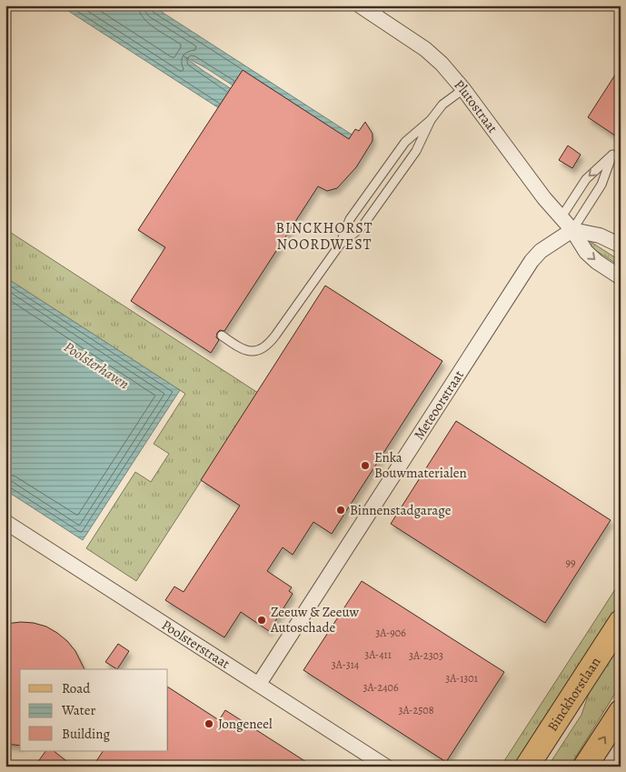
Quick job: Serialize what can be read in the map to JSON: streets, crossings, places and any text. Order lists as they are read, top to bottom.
{
  "streets": {
    "main road": ["Binckhorstlaan"],
    "street": ["Plutostraat", "Meteoorstraat", "Poolsterstraat"]
  },
  "crossings": [
    ["Plutostraat", "Meteoorstraat"],
    ["Meteoorstraat", "Poolsterstraat"]
  ],
  "districts": ["BINCKHORST NOORDWEST"],
  "water": ["Poolsterhaven"],
  "places": [
    "Enka Bouwmaterialen",
    "Binnenstadgarage",
    "Zeeuw & Zeeuw Autoschade",
    "Jongeneel"
  ],
  "house_numbers": [
    "99",
    "3A-906",
    "3A-411",
    "3A-2303",
    "3A-314",
    "3A-1301",
    "3A-2406",
    "3A-2508"
  ],
  "legend": ["Road", "Water", "Building"]
}
